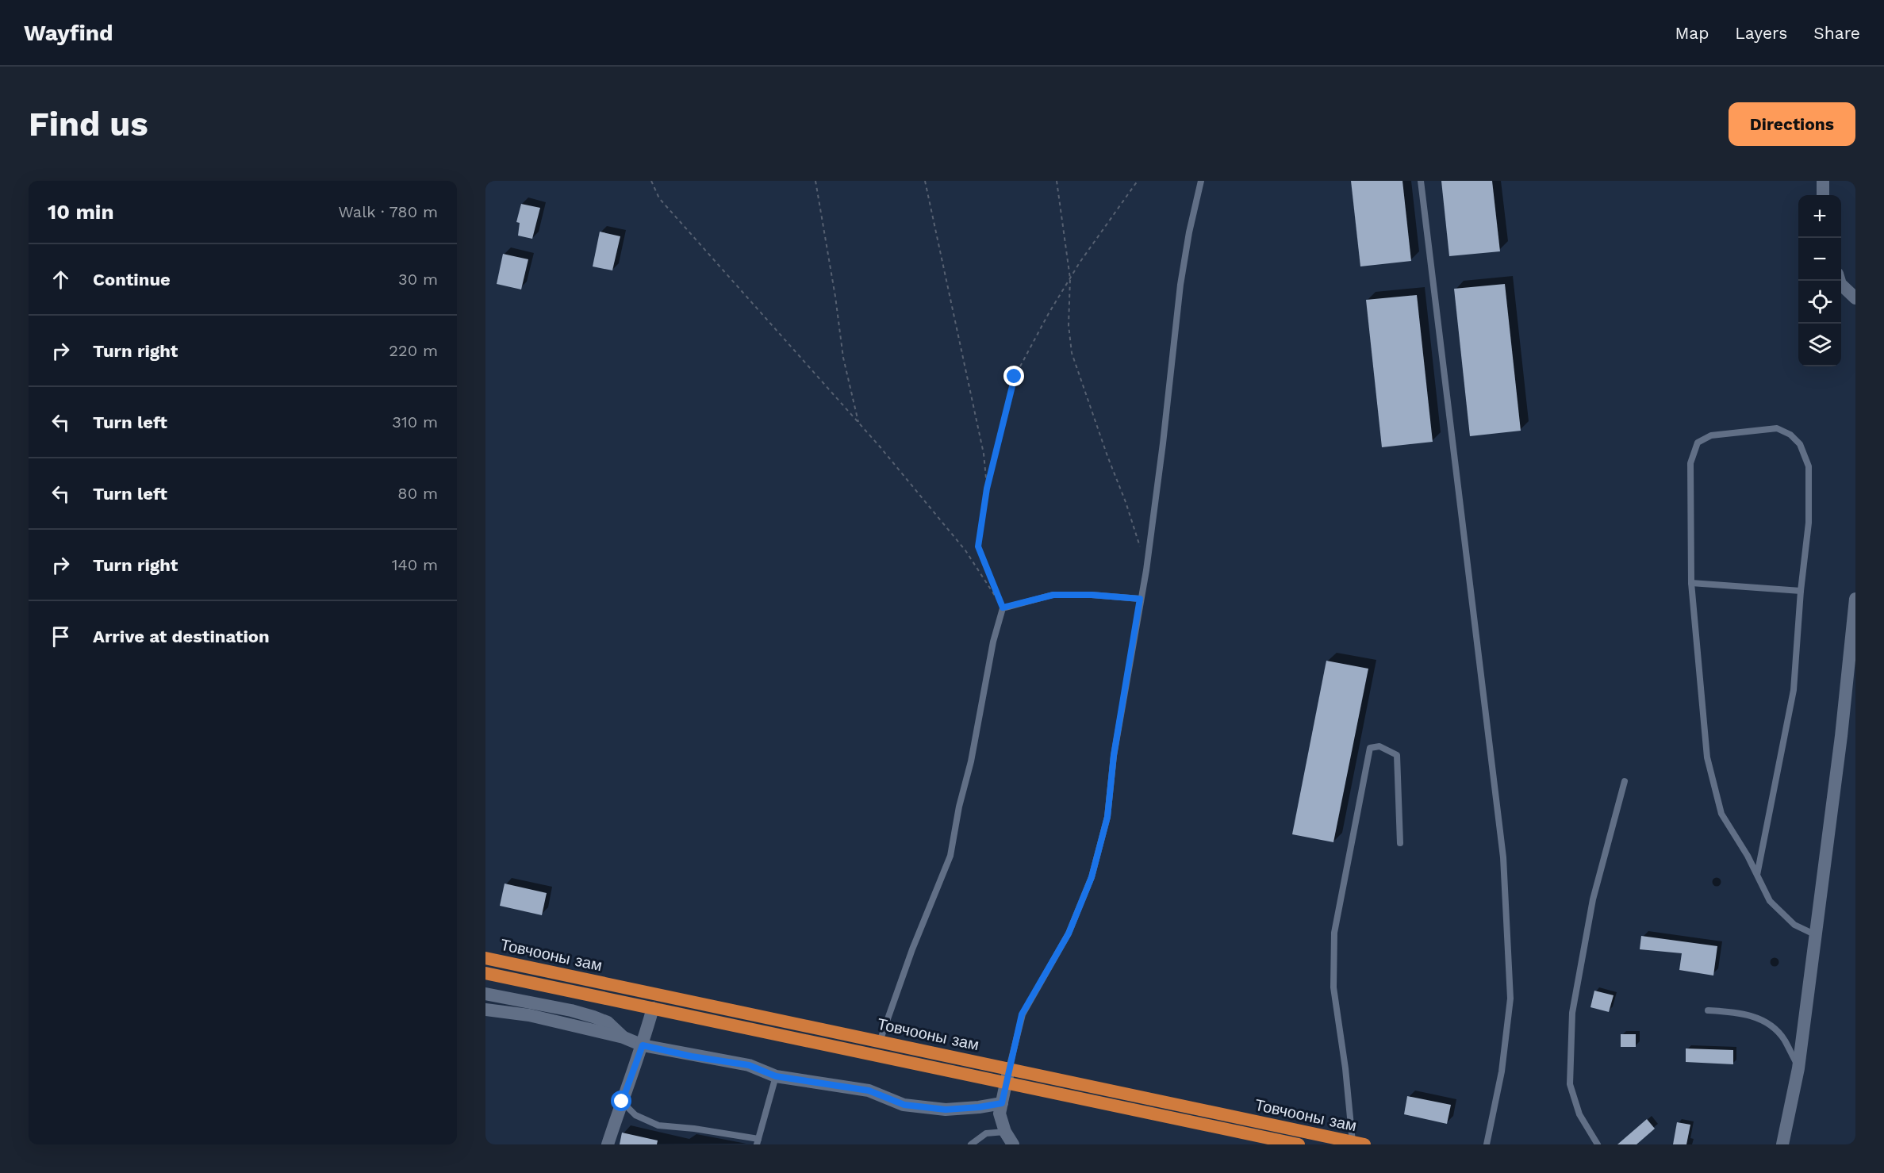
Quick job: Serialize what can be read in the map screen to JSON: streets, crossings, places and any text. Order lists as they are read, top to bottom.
{
  "streets": {
    "highway": ["Товчооны зам"]
  },
  "page": {
    "header": "Wayfind",
    "nav": ["Map", "Layers", "Share"],
    "buttons": "Directions",
    "title": "Find us",
    "heading": ["10 min", "Walk · 780 m"],
    "map_buttons": ["+", "−"],
    "list": [
      ["Continue", "30 m"],
      ["Turn right", "220 m"],
      ["Turn left", "310 m"],
      ["Turn left", "80 m"],
      ["Turn right", "140 m"],
      "Arrive at destination"
    ]
  }
}
